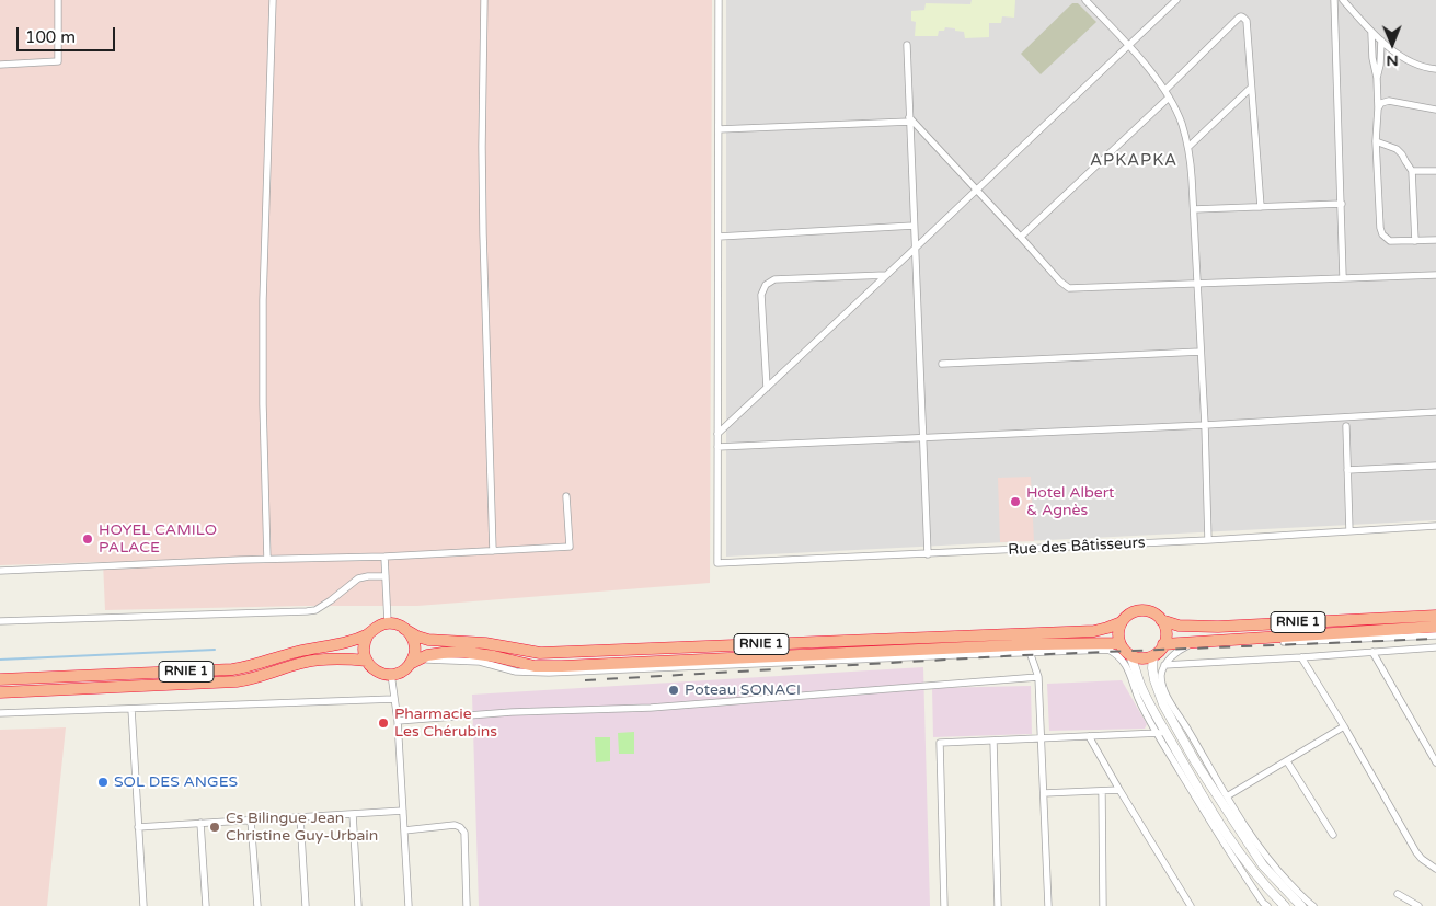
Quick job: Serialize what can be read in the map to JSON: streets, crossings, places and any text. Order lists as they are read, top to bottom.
{
  "streets": {
    "highway": ["RNIE 1"],
    "street": ["Rue des Bâtisseurs"]
  },
  "districts": ["APKAPKA"],
  "places": [
    "Hotel Albert & Agnès",
    "HOYEL CAMILO PALACE",
    "Poteau SONACI",
    "Pharmacie Les Chérubins",
    "SOL DES ANGES",
    "Cs Bilingue Jean Christine Guy-Urbain"
  ],
  "scale_bar": "100 m",
  "north": "bottom"
}
